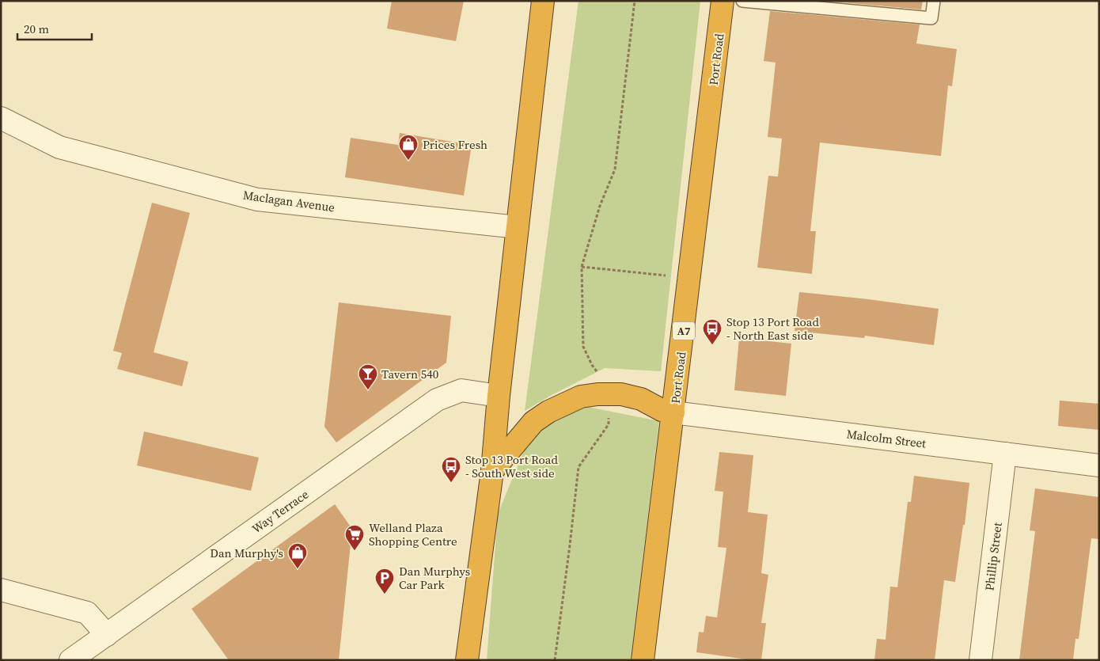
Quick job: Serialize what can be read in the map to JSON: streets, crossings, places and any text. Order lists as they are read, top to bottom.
{
  "streets": {
    "highway": ["Port Road", "A7"],
    "street": [
      "Maclagan Avenue",
      "Malcolm Street",
      "Way Terrace",
      "Phillip Street"
    ]
  },
  "crossings": [
    ["Port Road", "Malcolm Street"],
    ["Malcolm Street", "Phillip Street"]
  ],
  "places": {
    "shop": ["Prices Fresh", "Dan Murphy's"],
    "bus stop": ["Stop 13 Port Road - North East side", "Stop 13 Port Road - South West side"],
    "bar": ["Tavern 540"],
    "supermarket": ["Welland Plaza Shopping Centre"],
    "parking": ["Dan Murphys Car Park"]
  },
  "scale_bar": "20 m"
}
